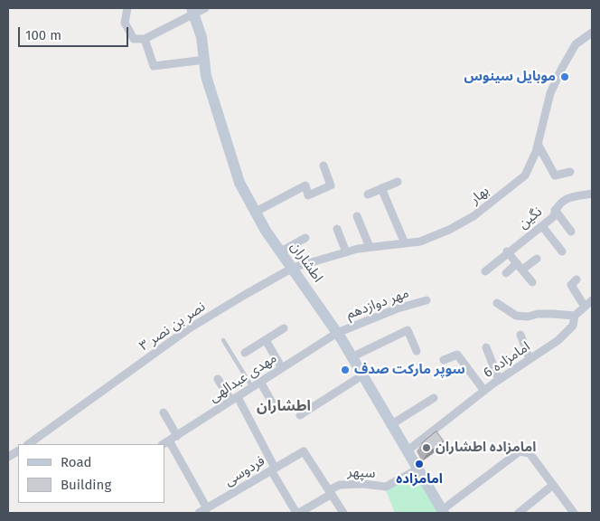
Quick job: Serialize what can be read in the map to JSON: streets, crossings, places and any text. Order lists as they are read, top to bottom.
{
  "streets": {
    "street": [
      "بهار",
      "نگین",
      "اطشاران",
      "مهر دوازدهم",
      "نصر بن نصر ۳",
      "امامزاده 6",
      "مهدی عبدالهی",
      "فردوسی",
      "سپهر"
    ]
  },
  "crossings": [
    ["بهار", "اطشاران"],
    ["بهار", "نصر بن نصر ۳"],
    ["اطشاران", "مهر دوازدهم"],
    ["اطشاران", "نصر بن نصر ۳"],
    ["اطشاران", "امامزاده 6"],
    ["اطشاران", "مهدی عبدالهی"],
    ["اطشاران", "سپهر"],
    ["مهر دوازدهم", "مهدی عبدالهی"],
    ["فردوسی", "سپهر"]
  ],
  "districts": ["اطشاران"],
  "places": [
    "موبایل سینوس",
    "سوپر مارکت صدف",
    "امامزاده اطشاران",
    "امامزاده"
  ],
  "legend": ["Road", "Building"],
  "scale_bar": "100 m"
}
